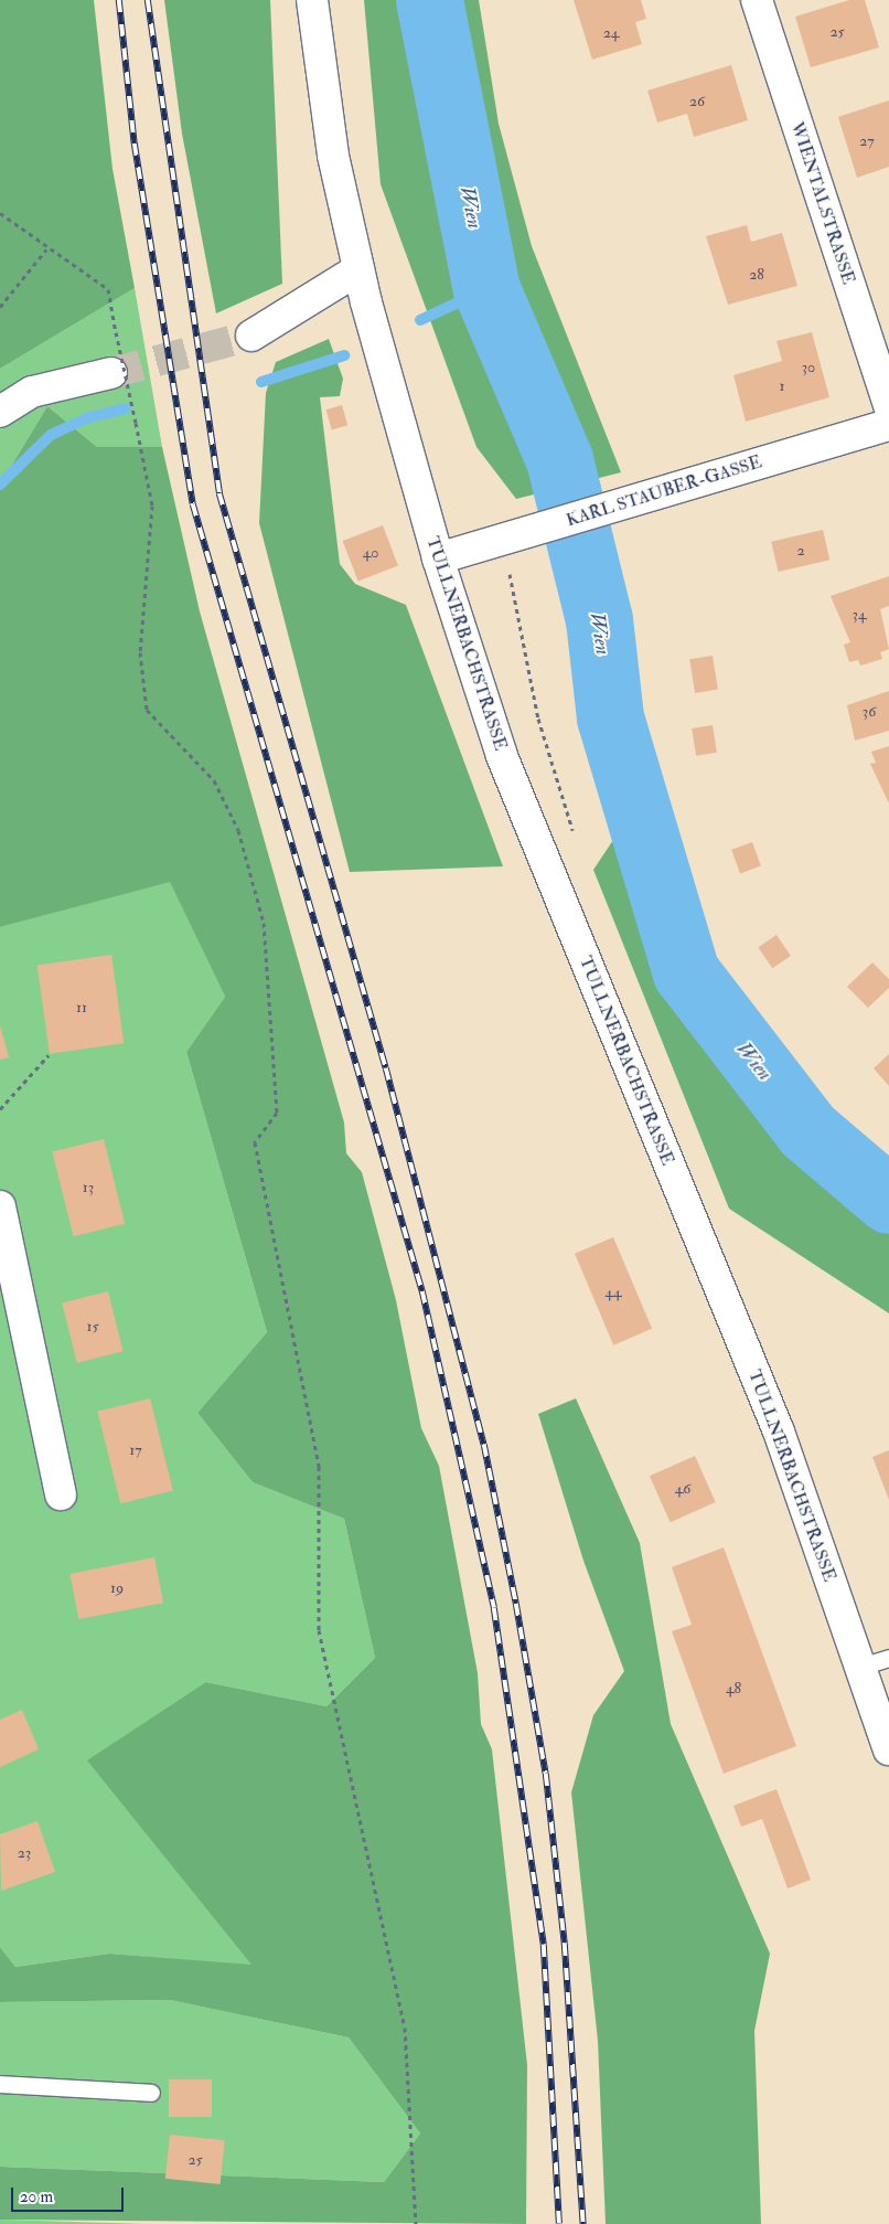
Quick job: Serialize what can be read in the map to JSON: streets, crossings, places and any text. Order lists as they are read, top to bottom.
{
  "streets": {
    "main road": ["WIENTALSTRASSE", "KARL STAUBER-GASSE", "TULLNERBACHSTRASSE"]
  },
  "crossings": [
    ["KARL STAUBER-GASSE", "TULLNERBACHSTRASSE"]
  ],
  "water": ["Wien"],
  "house_numbers": [
    "25",
    "24",
    "26",
    "27",
    "28",
    "30",
    "1",
    "2",
    "40",
    "34",
    "36",
    "11",
    "13",
    "44",
    "15",
    "17",
    "46",
    "19",
    "48",
    "23",
    "25"
  ],
  "scale_bar": "20 m"
}
